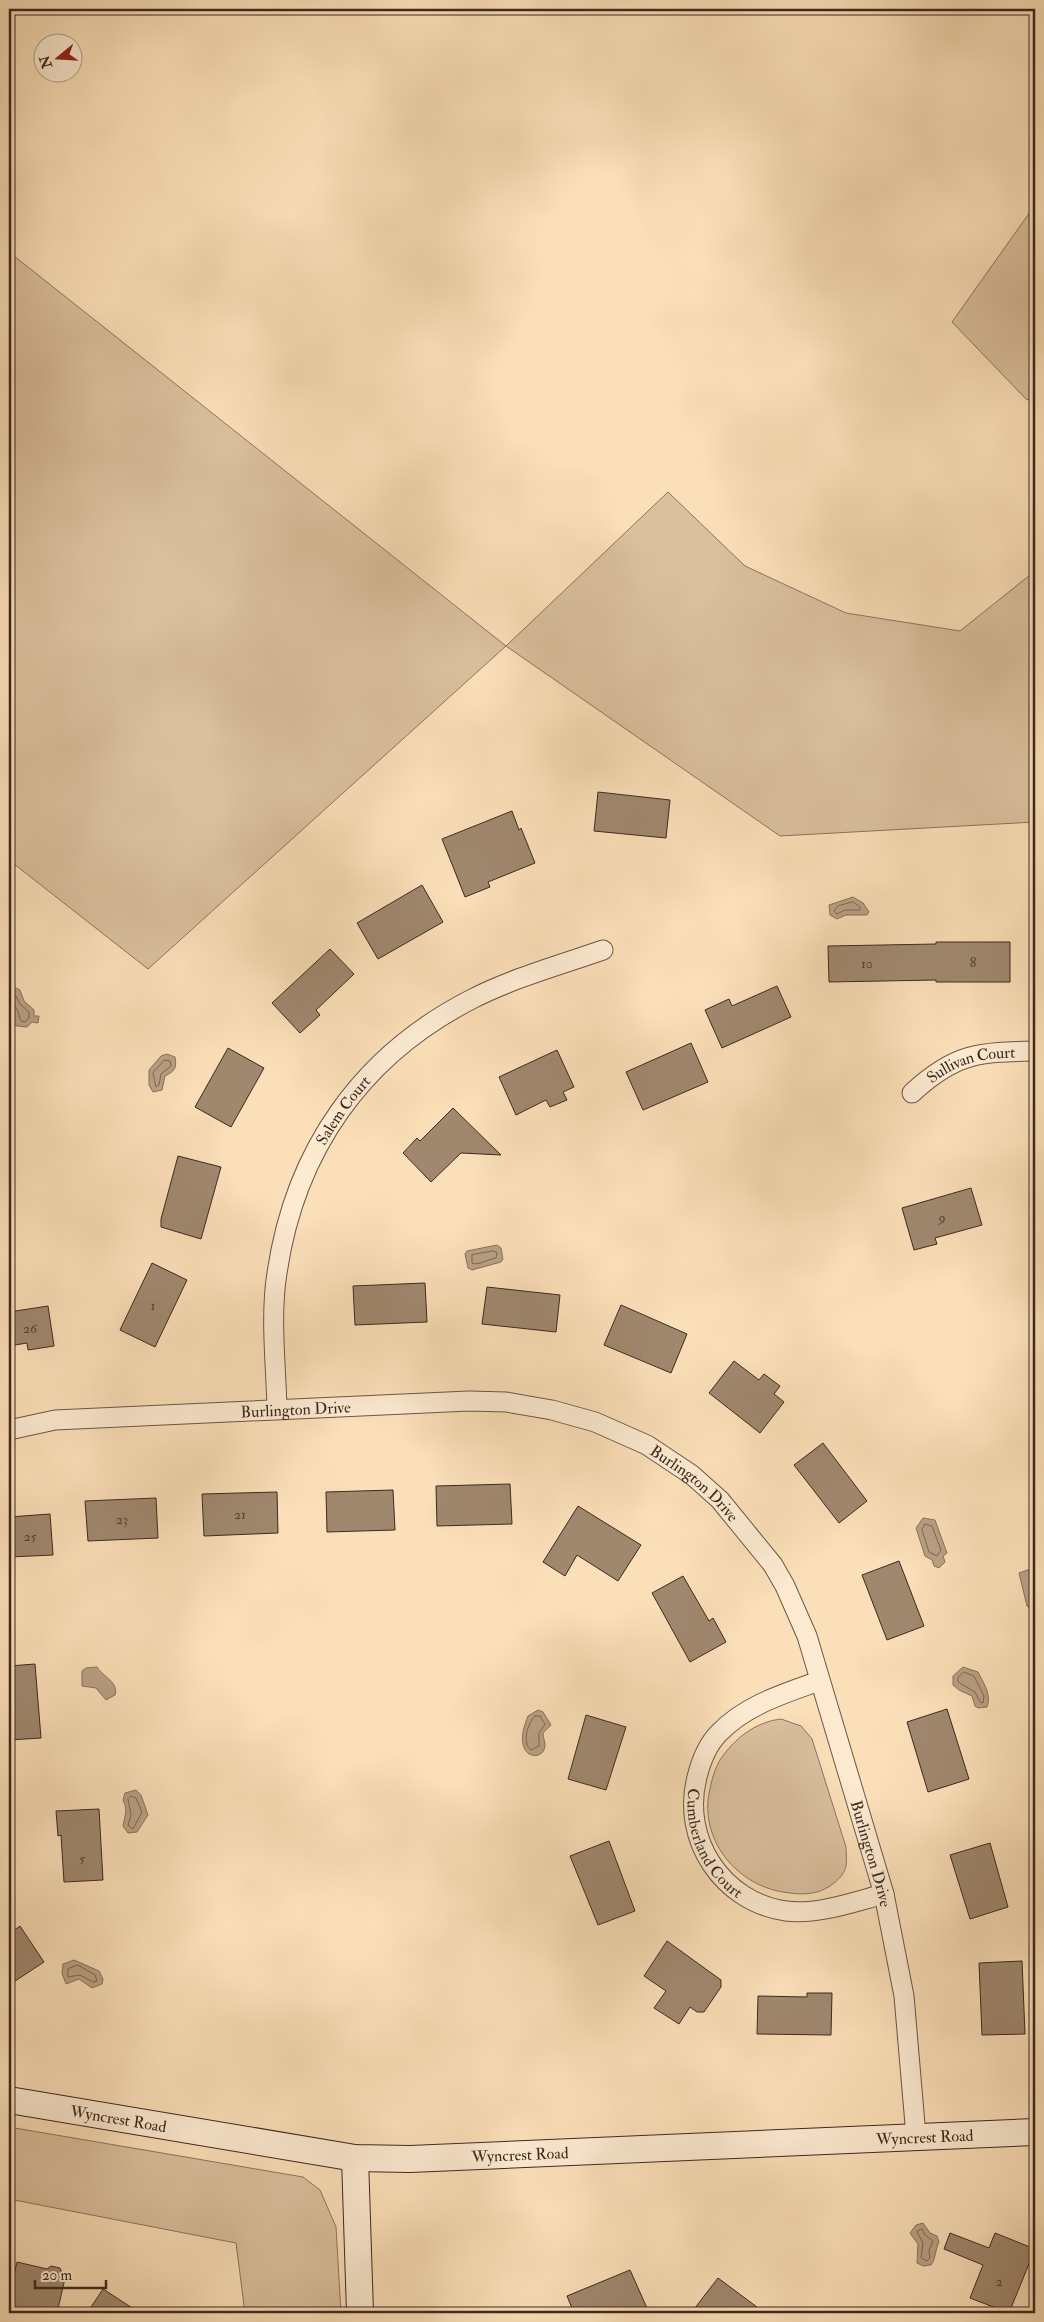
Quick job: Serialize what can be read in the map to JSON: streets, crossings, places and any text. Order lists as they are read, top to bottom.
{
  "streets": {
    "street": [
      "Sullivan Court",
      "Salem Court",
      "Burlington Drive",
      "Cumberland Court",
      "Wyncrest Road"
    ]
  },
  "crossings": [
    ["Salem Court", "Burlington Drive"],
    ["Burlington Drive", "Cumberland Court"],
    ["Burlington Drive", "Wyncrest Road"]
  ],
  "house_numbers": [
    "8",
    "10",
    "9",
    "1",
    "26",
    "21",
    "23",
    "25",
    "5",
    "2"
  ],
  "scale_bar": "20 m",
  "north": "left"
}
